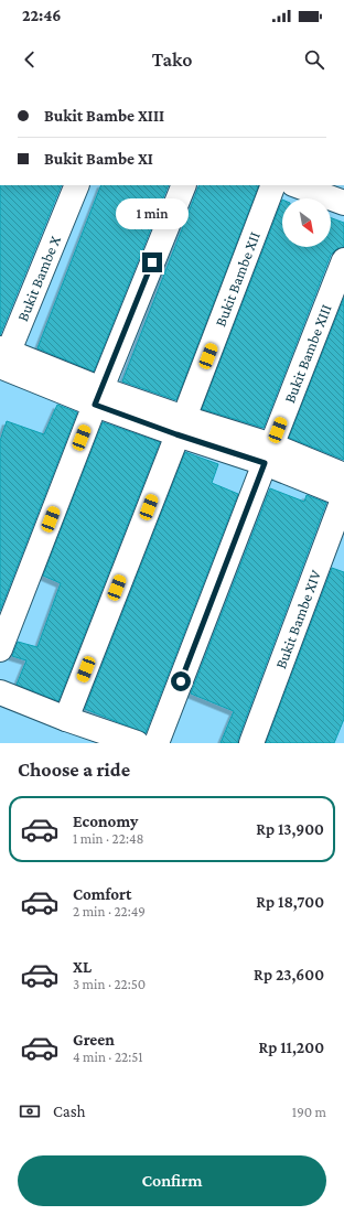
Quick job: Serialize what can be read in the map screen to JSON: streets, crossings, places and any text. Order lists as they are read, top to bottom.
{
  "streets": {
    "street": [
      "Bukit Bambe X",
      "Bukit Bambe XII",
      "Bukit Bambe XIII",
      "Bukit Bambe XIV"
    ]
  },
  "north": "bottom right",
  "page": {
    "status": "22:46",
    "header": "Tako",
    "banner": ["Bukit Bambe XIII", "Bukit Bambe XI"],
    "bubble": "1 min",
    "heading": "Choose a ride",
    "list": [
      {
        "name": "Economy",
        "note": "1 min · 22:48",
        "value": "Rp 13,900"
      },
      {
        "name": "Comfort",
        "note": "2 min · 22:49",
        "value": "Rp 18,700"
      },
      {
        "name": "XL",
        "note": "3 min · 22:50",
        "value": "Rp 23,600"
      },
      {
        "name": "Green",
        "note": "4 min · 22:51",
        "value": "Rp 11,200"
      }
    ],
    "pay": ["Cash", "190 m"],
    "buttons": "Confirm"
  }
}
